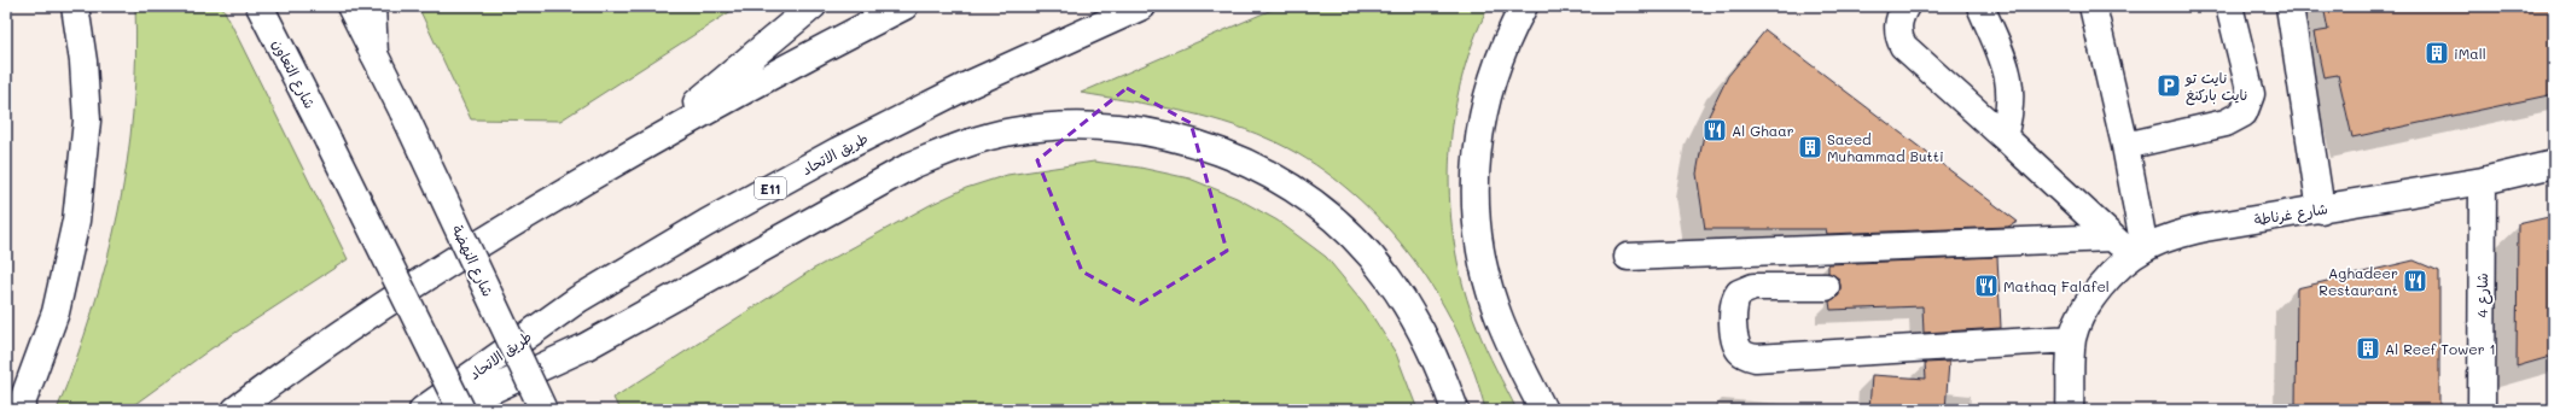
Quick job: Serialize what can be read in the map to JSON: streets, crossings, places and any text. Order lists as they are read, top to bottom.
{
  "streets": {
    "main road": [
      "شارع التعاون",
      "طريق الاتحاد",
      "E11",
      "شارع غرناطة",
      "شارع النهضة",
      "شارع 4"
    ]
  },
  "crossings": [
    ["شارع غرناطة", "شارع 4"]
  ],
  "places": {
    "building": ["iMall", "Saeed Muhammad Butti", "Al Reef Tower 1"],
    "parking": ["نايت تو نايت باركنغ"],
    "restaurant": ["Al Ghaar", "Aghadeer Restaurant", "Mathaq Falafel"]
  }
}
